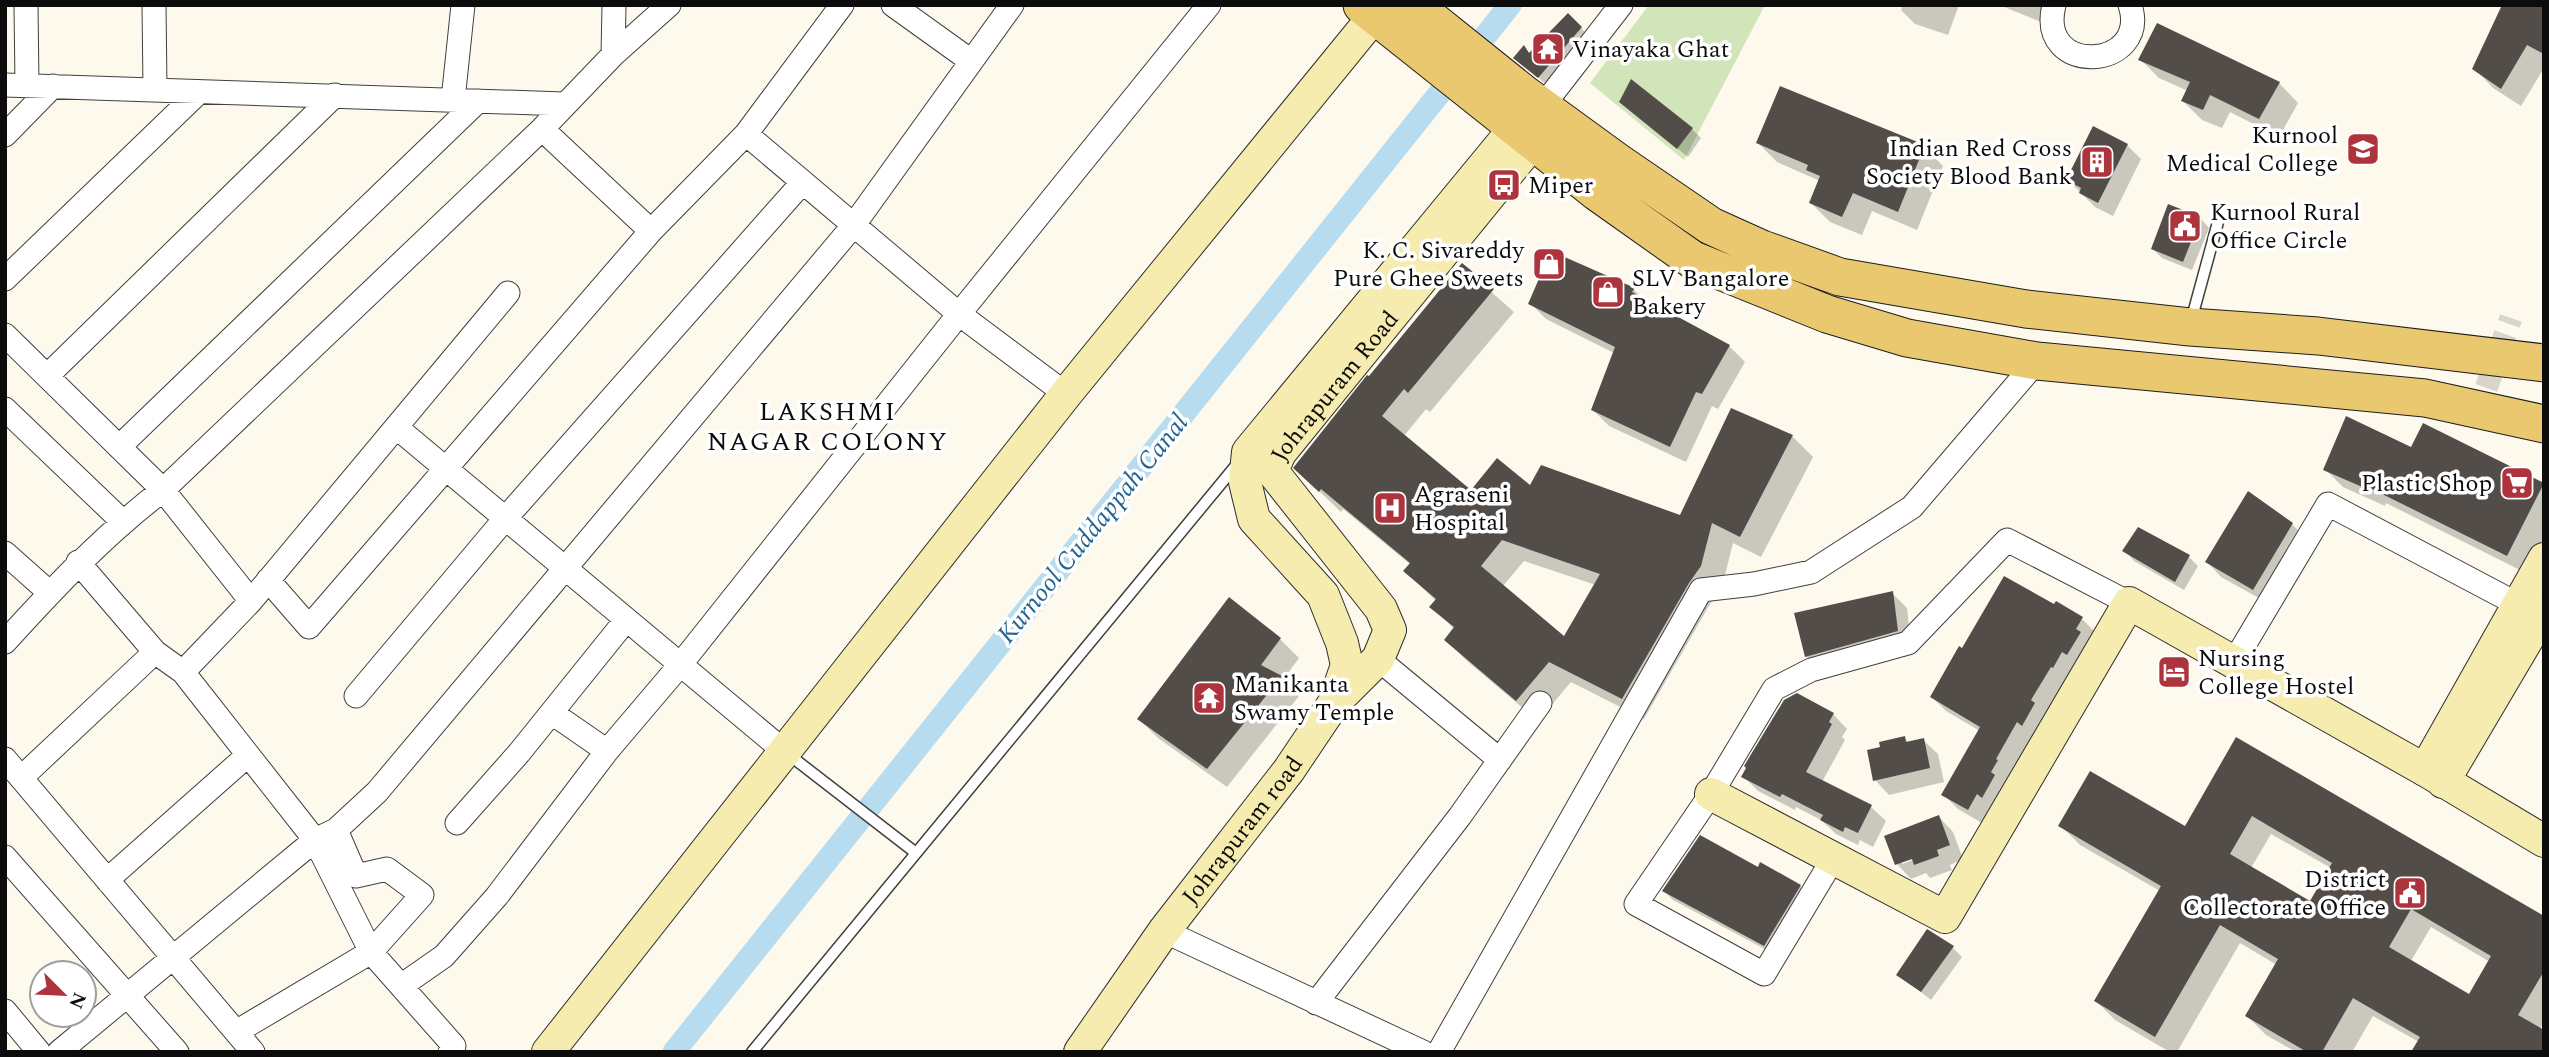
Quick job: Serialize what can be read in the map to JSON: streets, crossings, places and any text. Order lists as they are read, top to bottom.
{
  "streets": {
    "street": ["Johrapuram Road", "Johrapuram road"]
  },
  "crossings": [
    ["Johrapuram Road", "Johrapuram road"]
  ],
  "districts": ["LAKSHMI NAGAR COLONY"],
  "water": ["Kurnool Cuddappah Canal"],
  "places": {
    "temple": ["Vinayaka Ghat", "Manikanta Swamy Temple"],
    "school or university": ["Kurnool Medical College"],
    "building": ["Indian Red Cross Society Blood Bank"],
    "bus stop": ["Miper"],
    "public building": ["Kurnool Rural Office Circle", "District Collectorate Office"],
    "shop": ["K. C. Sivareddy Pure Ghee Sweets", "SLV Bangalore Bakery"],
    "supermarket": ["Plastic Shop"],
    "hospital": ["Agraseni Hospital"],
    "hotel": ["Nursing College Hostel"]
  },
  "north": "bottom right"
}
